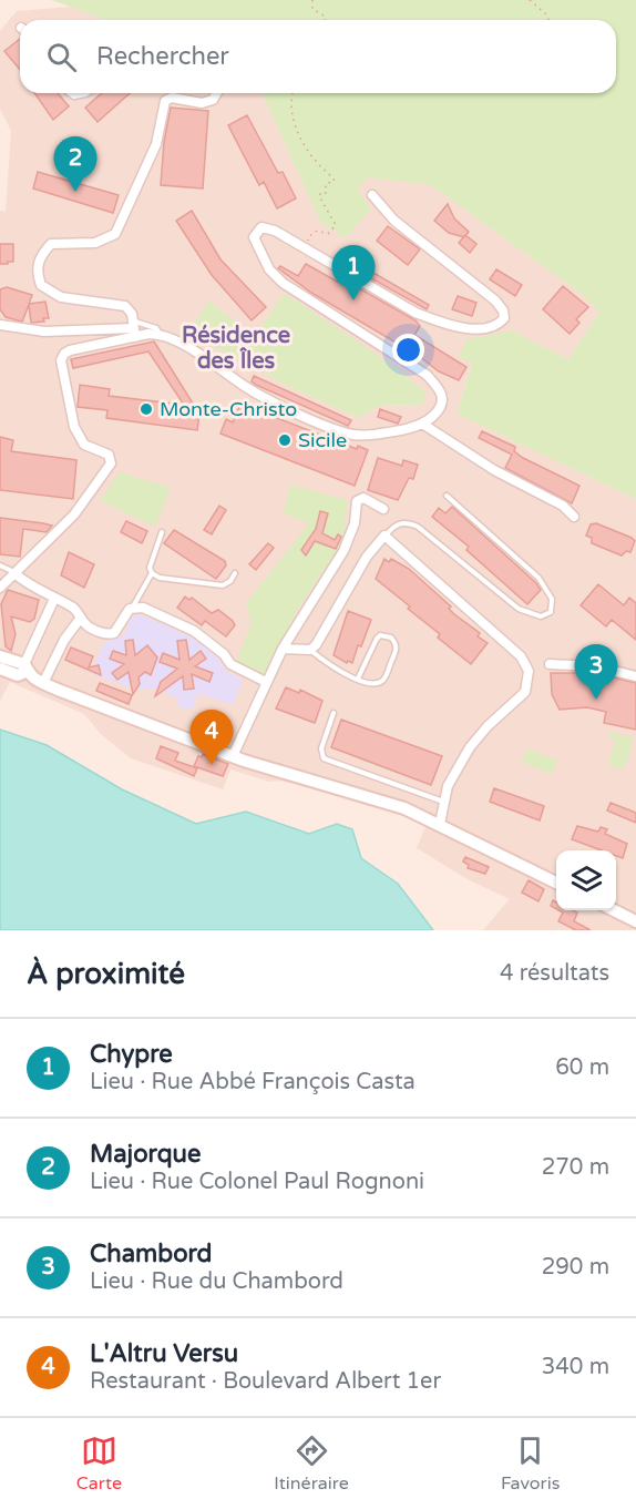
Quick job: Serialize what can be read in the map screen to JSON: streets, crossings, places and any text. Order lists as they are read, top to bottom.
{
  "districts": ["Résidence des Îles"],
  "places": ["Monte-Christo", "Sicile"],
  "page": {
    "search": "Rechercher",
    "pins": [
      "2",
      "1",
      "3",
      "4"
    ],
    "heading": ["À proximité", "4 résultats"],
    "list": [
      {
        "mark": "1",
        "name": "Chypre",
        "note": "Lieu · Rue Abbé François Casta",
        "value": "60 m"
      },
      {
        "mark": "2",
        "name": "Majorque",
        "note": "Lieu · Rue Colonel Paul Rognoni",
        "value": "270 m"
      },
      {
        "mark": "3",
        "name": "Chambord",
        "note": "Lieu · Rue du Chambord",
        "value": "290 m"
      },
      {
        "mark": "4",
        "name": "L'Altru Versu",
        "note": "Restaurant · Boulevard Albert 1er",
        "value": "340 m"
      }
    ],
    "nav": ["Carte", "Itinéraire", "Favoris"]
  }
}
